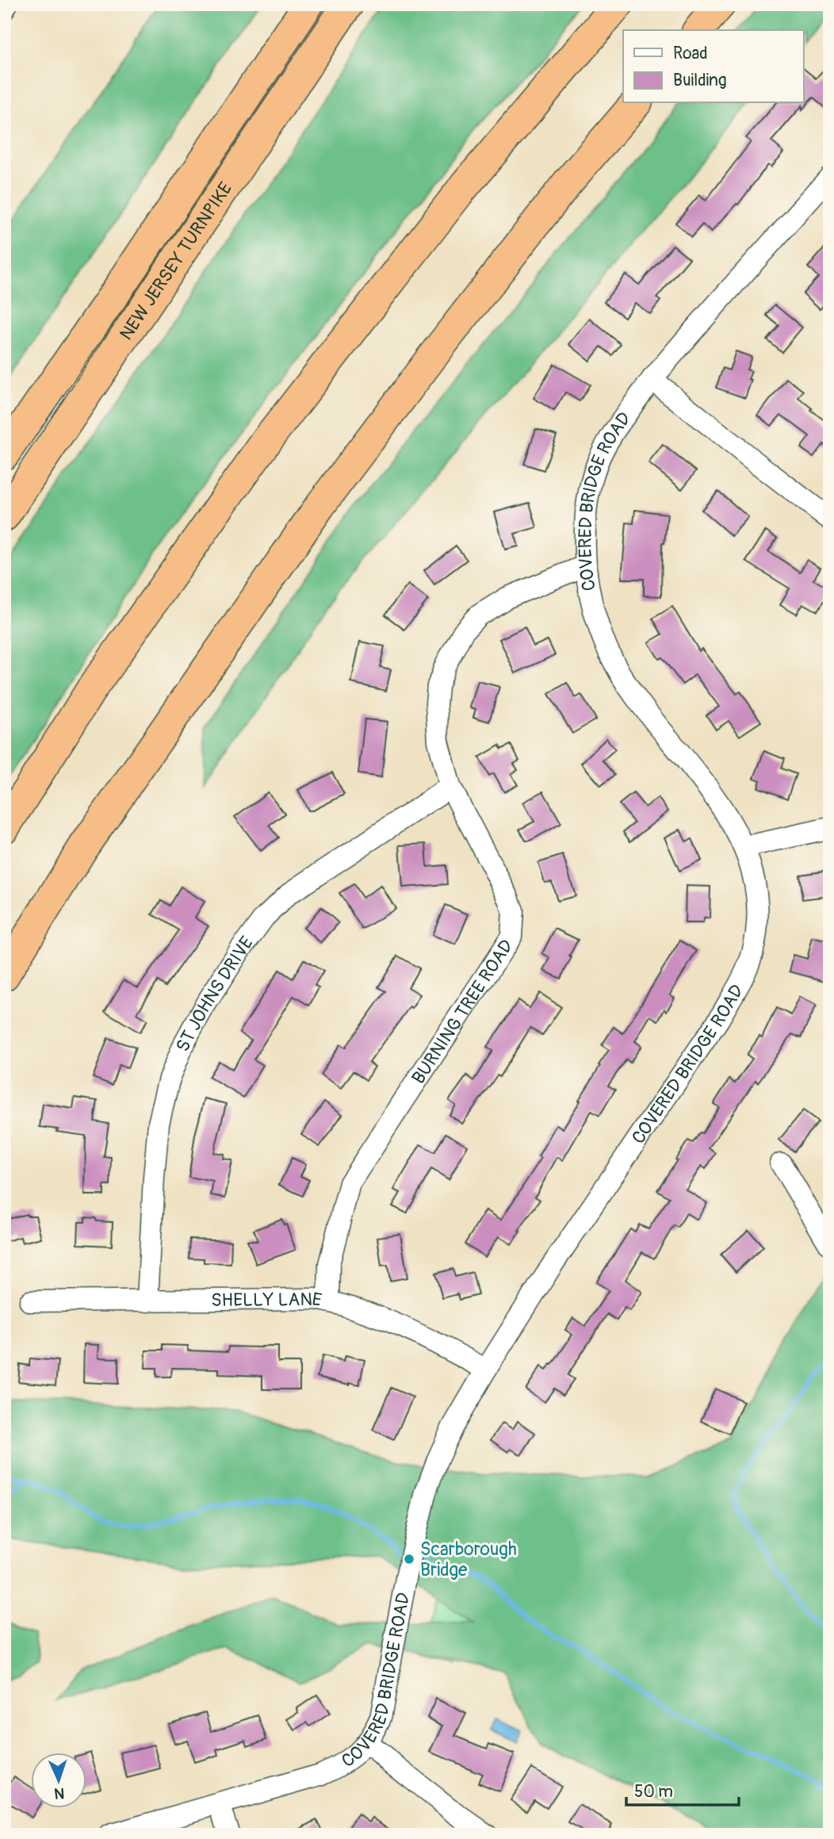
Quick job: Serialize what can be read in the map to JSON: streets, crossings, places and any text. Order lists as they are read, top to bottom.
{
  "streets": {
    "highway": ["NEW JERSEY TURNPIKE"],
    "street": [
      "COVERED BRIDGE ROAD",
      "ST JOHNS DRIVE",
      "BURNING TREE ROAD",
      "SHELLY LANE"
    ]
  },
  "crossings": [
    ["COVERED BRIDGE ROAD", "BURNING TREE ROAD"],
    ["COVERED BRIDGE ROAD", "SHELLY LANE"],
    ["ST JOHNS DRIVE", "BURNING TREE ROAD"],
    ["ST JOHNS DRIVE", "SHELLY LANE"],
    ["BURNING TREE ROAD", "SHELLY LANE"]
  ],
  "places": ["Scarborough Bridge"],
  "legend": ["Road", "Building"],
  "scale_bar": "50 m",
  "north": "bottom"
}
